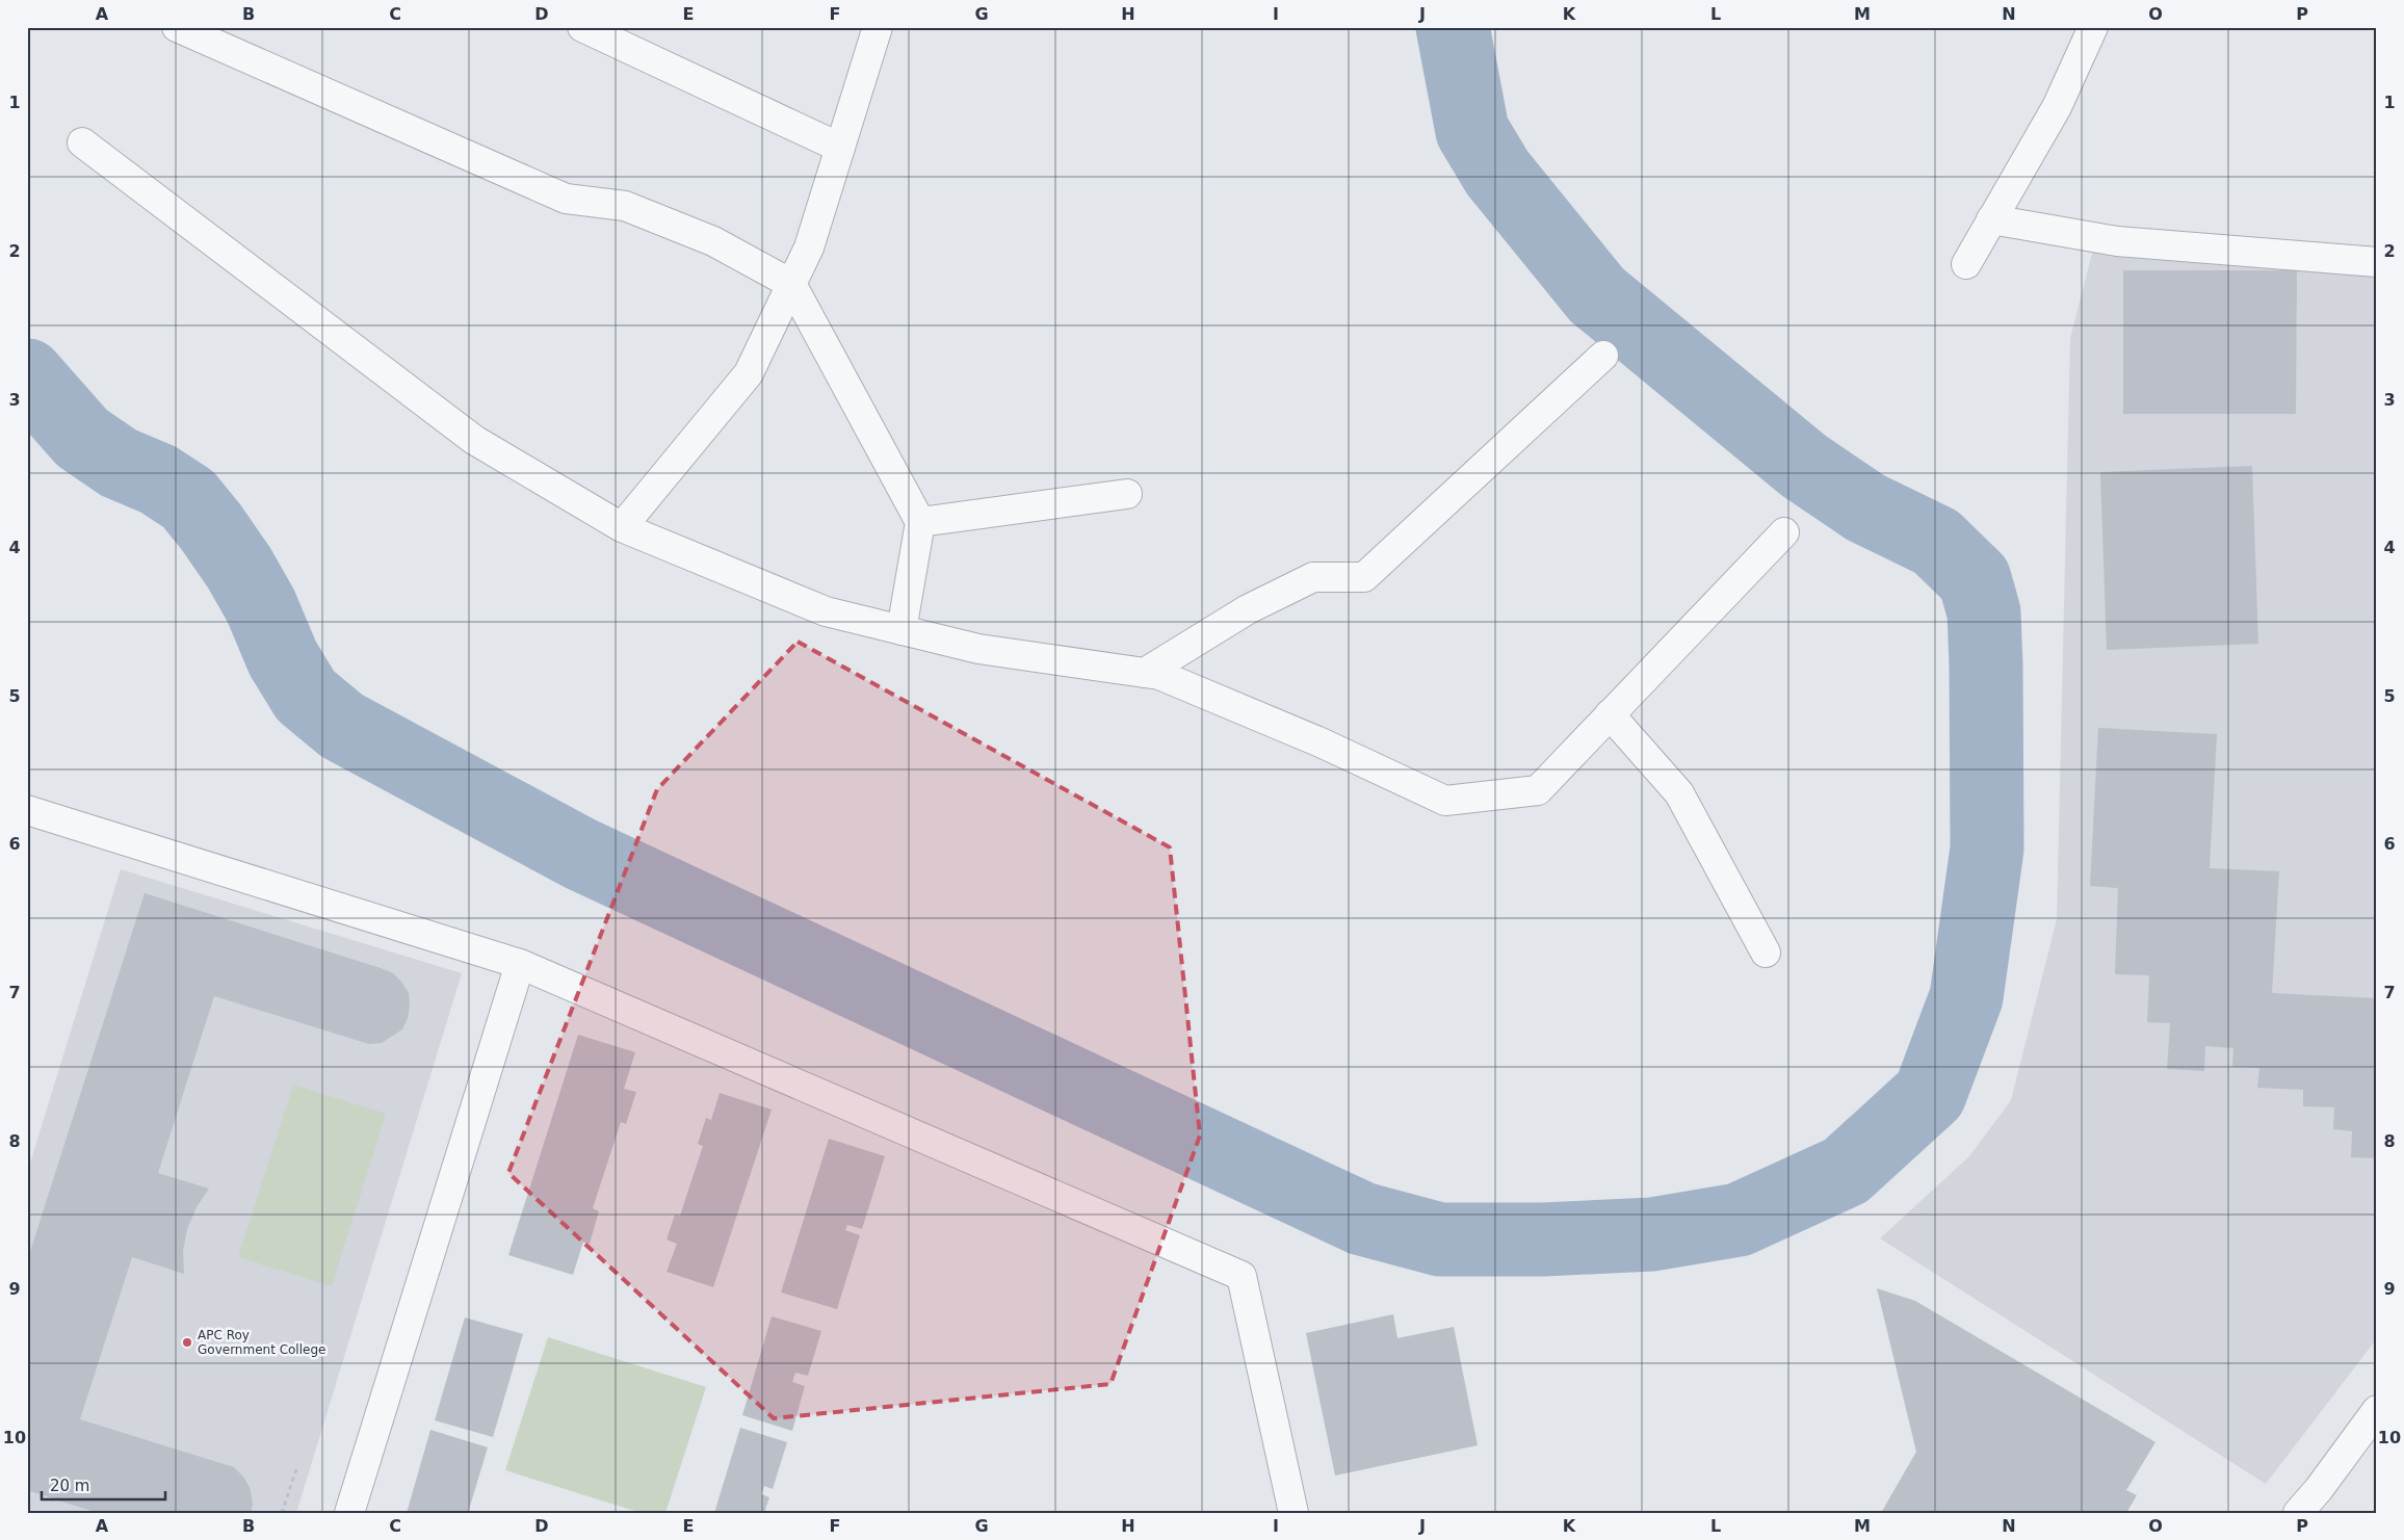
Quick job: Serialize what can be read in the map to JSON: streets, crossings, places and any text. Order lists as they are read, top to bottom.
{
  "places": ["APC Roy Government College"],
  "scale_bar": "20 m",
  "grid": {
    "columns": [
      "A",
      "B",
      "C",
      "D",
      "E",
      "F",
      "G",
      "H",
      "I",
      "J",
      "K",
      "L",
      "M",
      "N",
      "O",
      "P"
    ],
    "rows": [
      "1",
      "2",
      "3",
      "4",
      "5",
      "6",
      "7",
      "8",
      "9",
      "10"
    ]
  }
}
